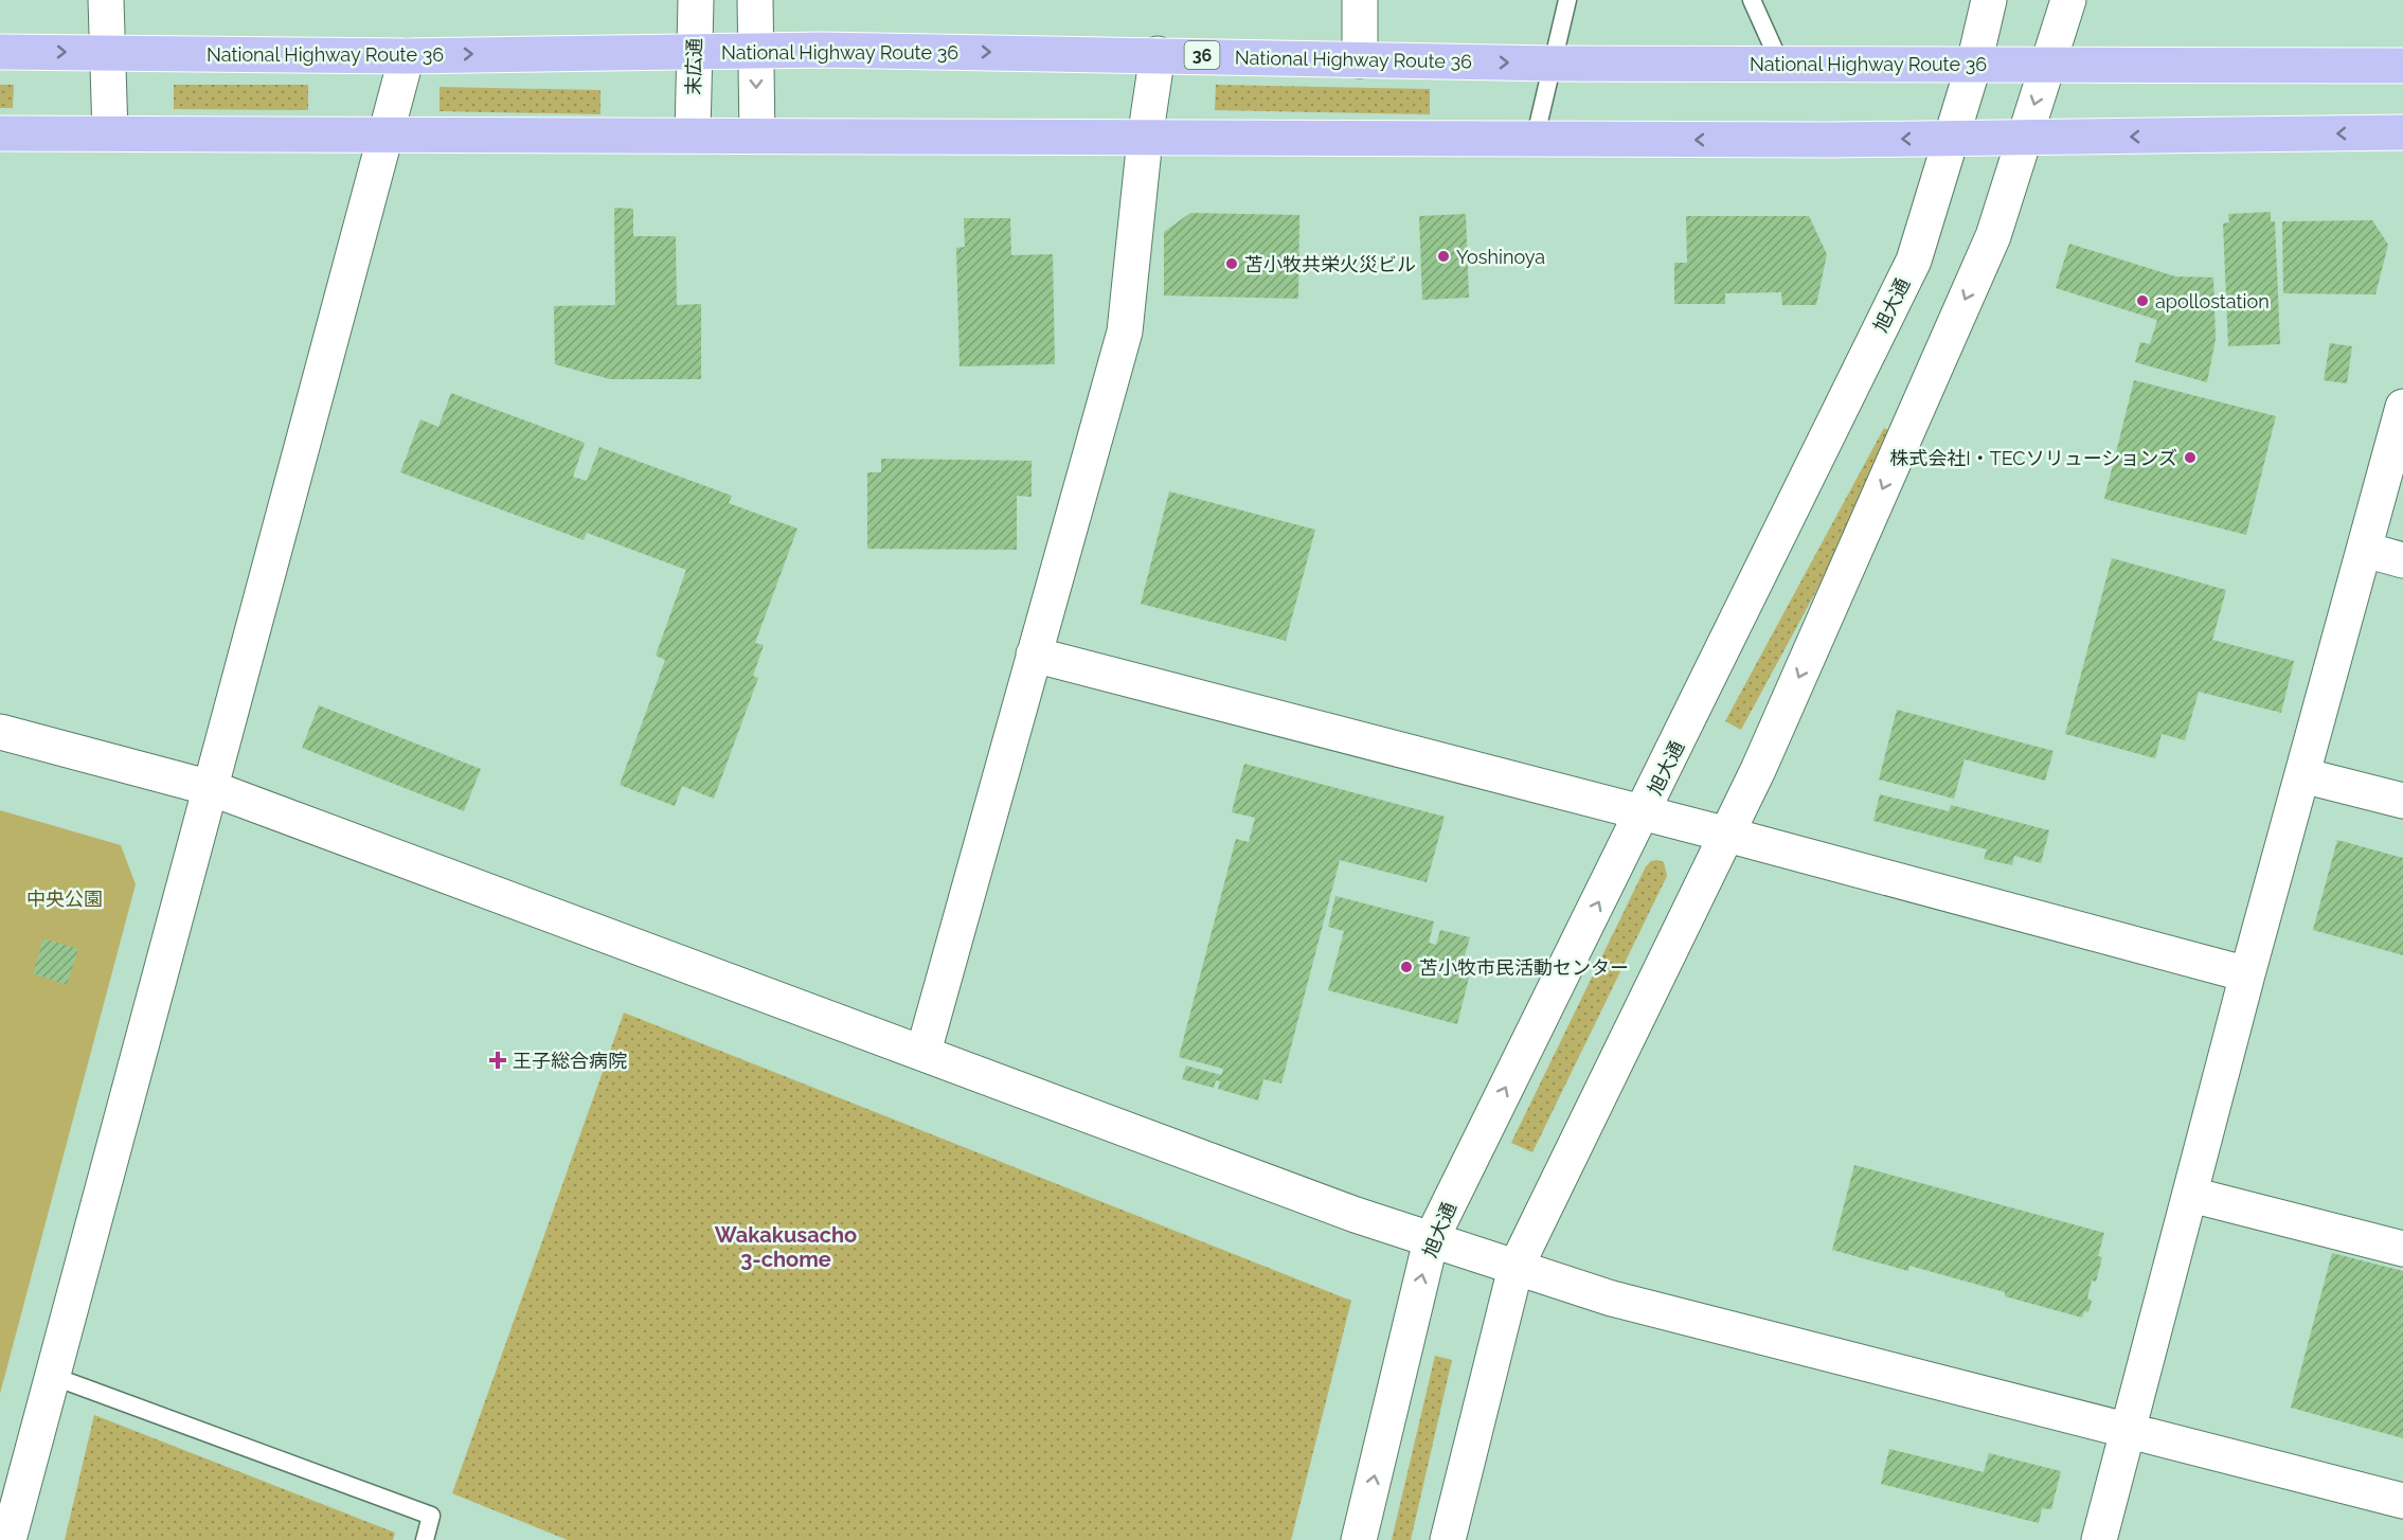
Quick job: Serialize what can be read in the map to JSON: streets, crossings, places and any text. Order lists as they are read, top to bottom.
{
  "streets": {
    "highway": ["National Highway Route 36", "36"],
    "street": ["末広通", "旭大通"]
  },
  "crossings": [
    ["National Highway Route 36", "末広通"],
    ["National Highway Route 36", "旭大通"]
  ],
  "districts": ["Wakakusacho 3-chome"],
  "parks": ["中央公園"],
  "places": {
    "other": [
      "Yoshinoya",
      "苫小牧共栄火災ビル",
      "apollostation",
      "株式会社I・TECソリューションズ",
      "苫小牧市民活動センター"
    ],
    "health": ["王子総合病院"]
  }
}
